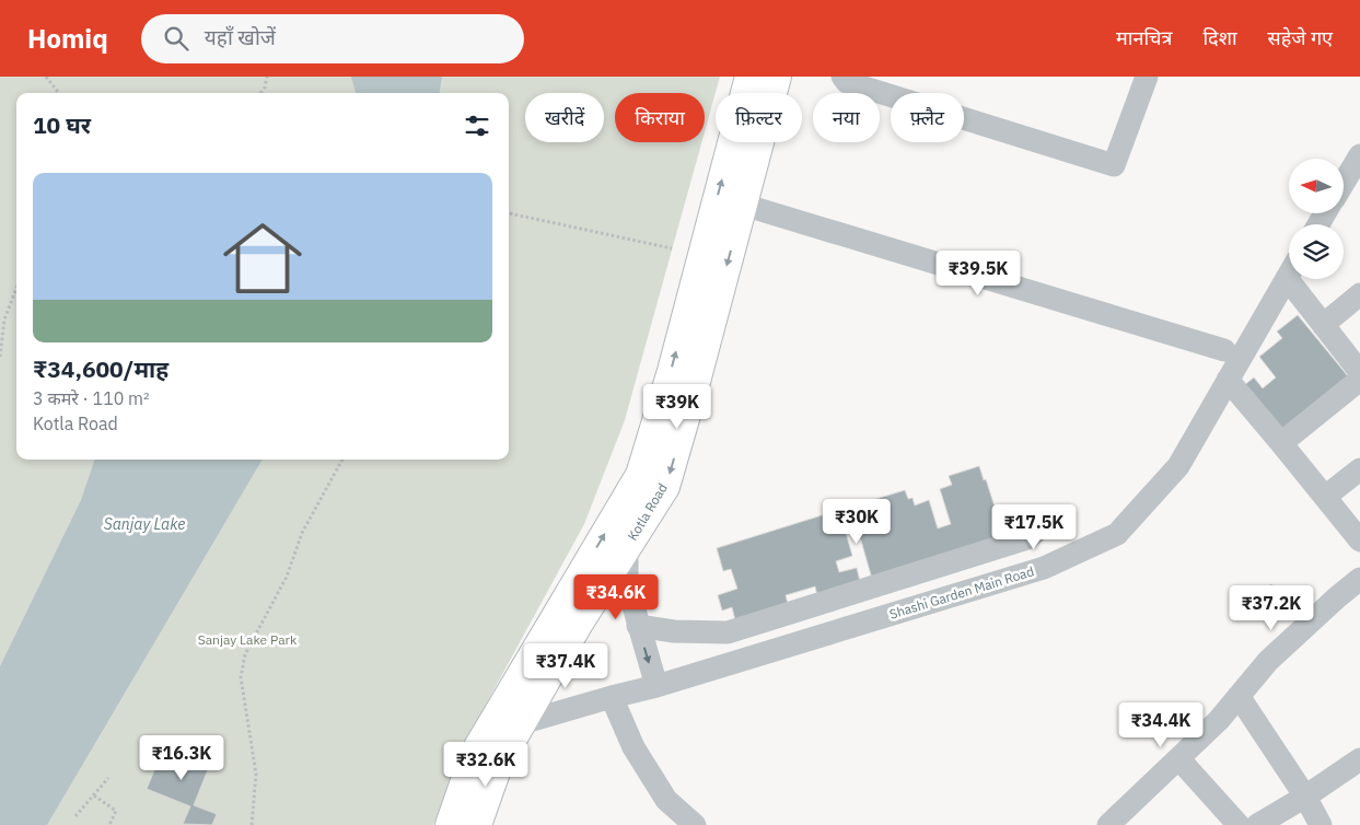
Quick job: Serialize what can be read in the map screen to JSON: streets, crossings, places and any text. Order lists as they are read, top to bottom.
{
  "streets": {
    "main road": ["Kotla Road"],
    "street": ["Shashi Garden Main Road"]
  },
  "crossings": [
    ["Kotla Road", "Shashi Garden Main Road"]
  ],
  "water": ["Sanjay Lake"],
  "parks": ["Sanjay Lake Park"],
  "north": "left",
  "page": {
    "header": "Homiq",
    "search": "यहाँ खोजें",
    "nav": ["मानचित्र", "दिशा", "सहेजे गए"],
    "chip": [
      "खरीदें",
      "किराया",
      "फ़िल्टर",
      "नया",
      "फ़्लैट"
    ],
    "heading": "10 घर",
    "list": [
      {
        "name": "₹34,600/माह",
        "note": "3 कमरे · 110 m² · Kotla Road"
      }
    ],
    "price": [
      "₹39.5K",
      "₹39K",
      "₹30K",
      "₹17.5K",
      "₹34.6K",
      "₹37.2K",
      "₹37.4K",
      "₹34.4K",
      "₹16.3K",
      "₹32.6K"
    ]
  }
}
